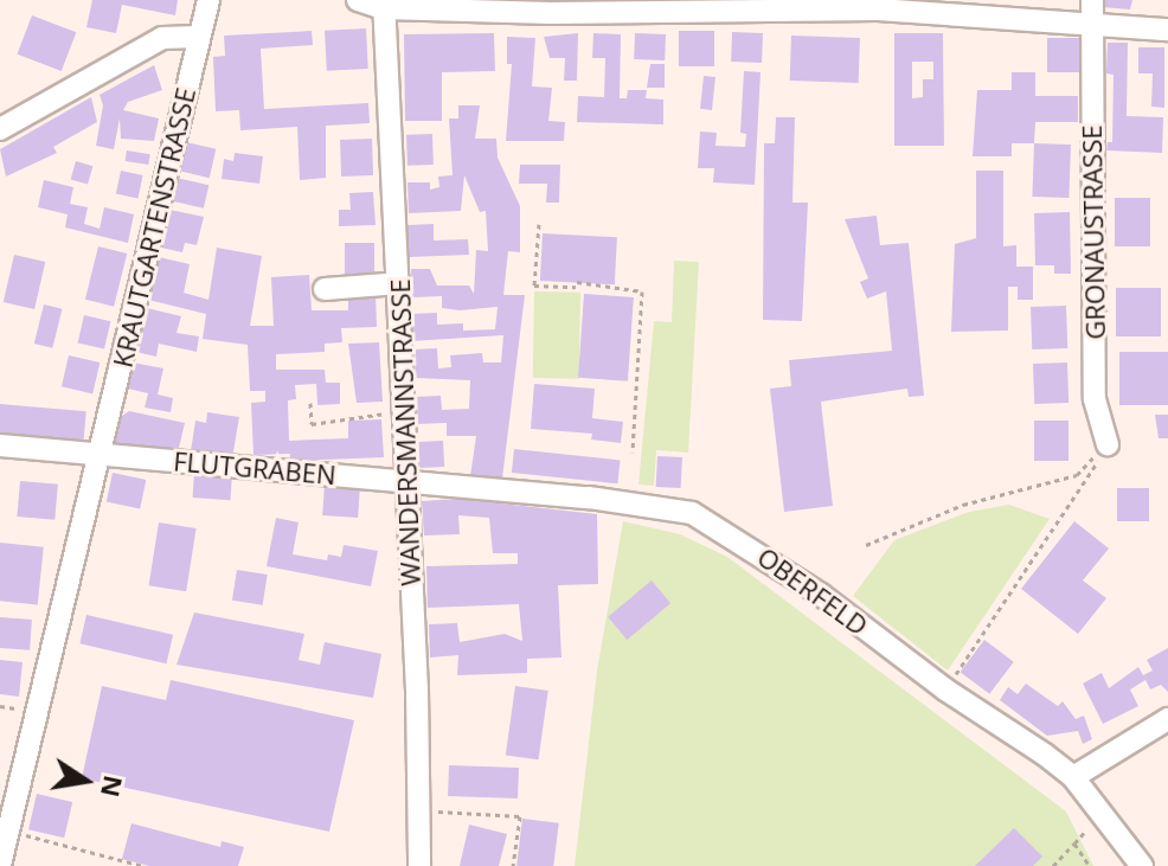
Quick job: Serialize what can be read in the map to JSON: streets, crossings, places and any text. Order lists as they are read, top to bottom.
{
  "streets": {
    "street": [
      "KRAUTGARTENSTRASSE",
      "GRONAUSTRASSE",
      "WANDERSMANNSTRASSE",
      "FLUTGRABEN",
      "OBERFELD"
    ]
  },
  "crossings": [
    ["KRAUTGARTENSTRASSE", "FLUTGRABEN"],
    ["WANDERSMANNSTRASSE", "FLUTGRABEN"],
    ["WANDERSMANNSTRASSE", "OBERFELD"],
    ["FLUTGRABEN", "OBERFELD"]
  ],
  "north": "right"
}
